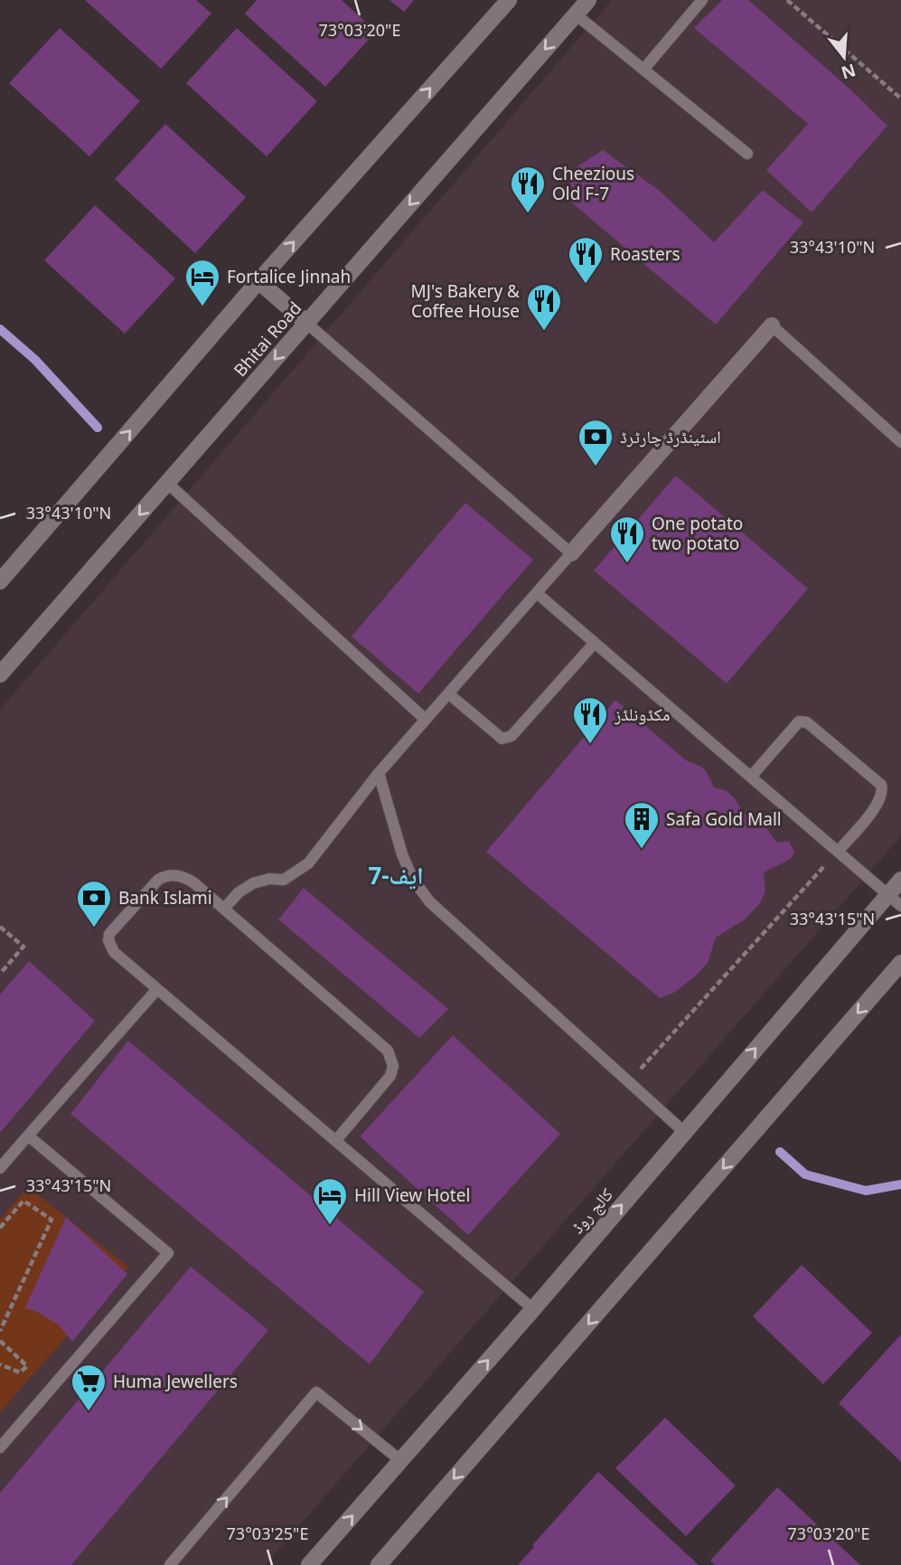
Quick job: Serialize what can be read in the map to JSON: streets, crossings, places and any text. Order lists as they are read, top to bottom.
{
  "streets": {
    "street": ["Bhitai Road", "کالج روڈ"]
  },
  "districts": ["ایف-7"],
  "places": {
    "restaurant": [
      "Cheezious Old F-7",
      "Roasters",
      "MJ's Bakery & Coffee House",
      "One potato two potato",
      "مکڈونلڈز"
    ],
    "hotel": ["Fortalice Jinnah", "Hill View Hotel"],
    "bank": ["اسٹینڈرڈ چارٹرڈ", "Bank Islami"],
    "building": ["Safa Gold Mall"],
    "supermarket": ["Huma Jewellers"]
  },
  "north": "bottom",
  "coordinates": [
    "73°03'20\"E",
    "33°43'10\"N",
    "33°43'15\"N",
    "73°03'25\"E"
  ]
}
